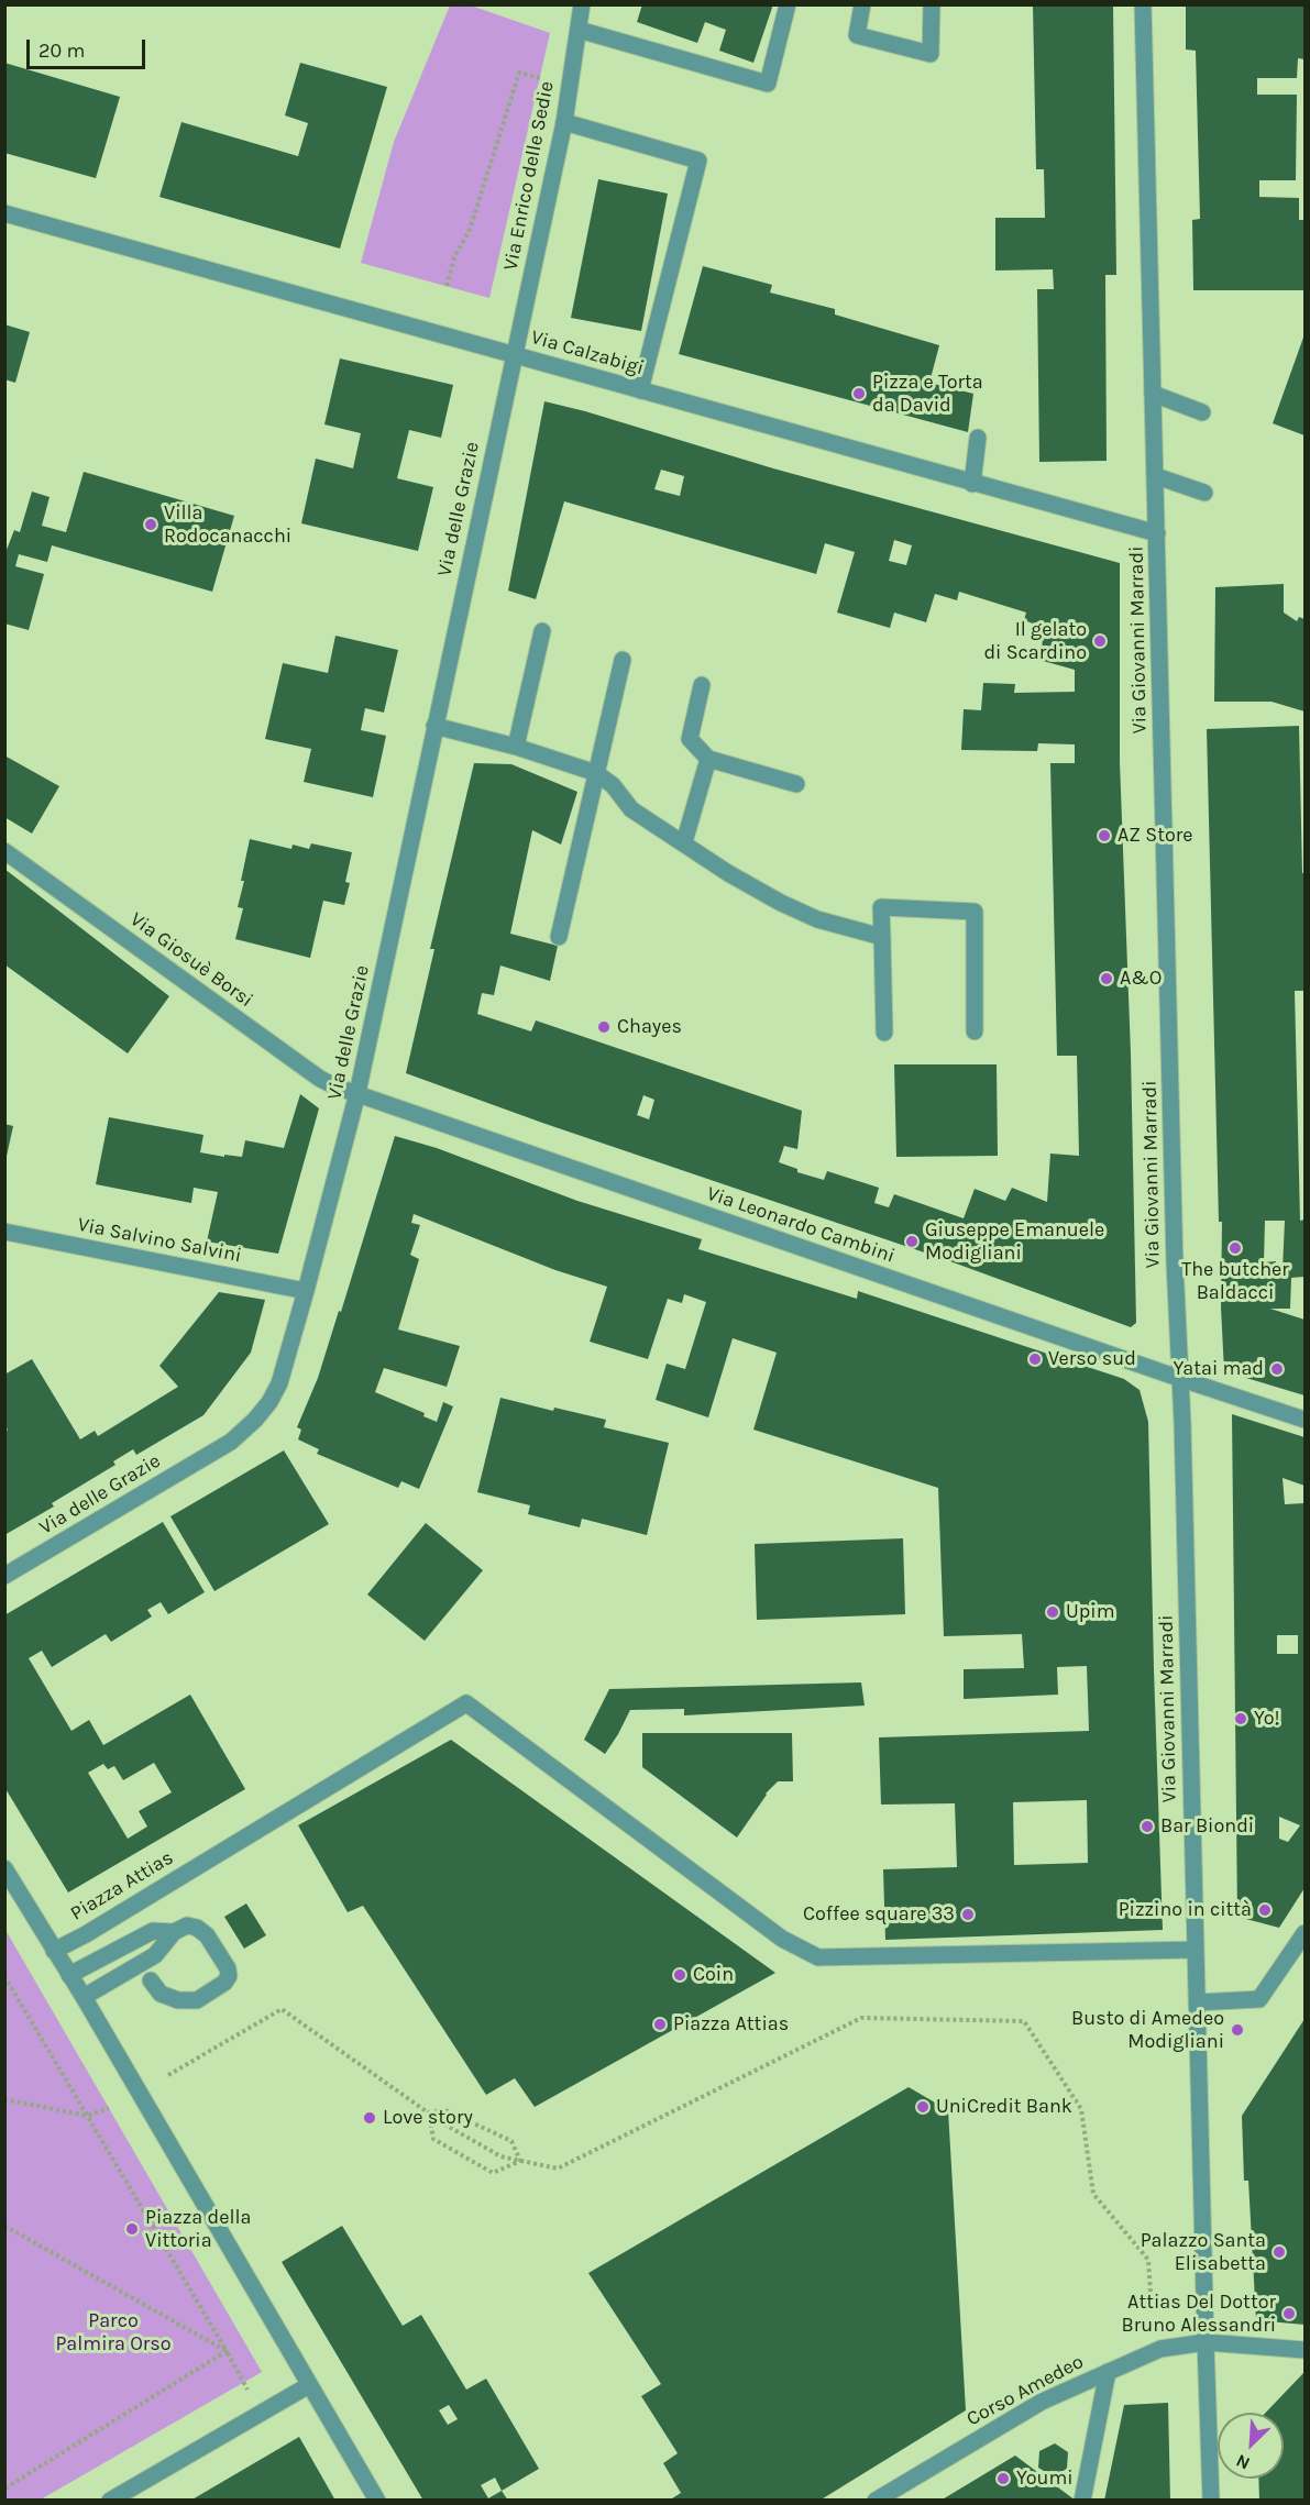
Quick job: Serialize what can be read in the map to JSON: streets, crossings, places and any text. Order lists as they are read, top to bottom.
{
  "streets": {
    "street": [
      "Via Enrico delle Sedie",
      "Via Calzabigi",
      "Via delle Grazie",
      "Via Giovanni Marradi",
      "Via Giosuè Borsi",
      "Via Leonardo Cambini",
      "Via Salvino Salvini",
      "Piazza Attias",
      "Corso Amedeo"
    ]
  },
  "crossings": [
    ["Via Enrico delle Sedie", "Via Calzabigi"],
    ["Via Enrico delle Sedie", "Via delle Grazie"],
    ["Via Calzabigi", "Via delle Grazie"],
    ["Via Calzabigi", "Via Giovanni Marradi"],
    ["Via delle Grazie", "Via Giosuè Borsi"],
    ["Via delle Grazie", "Via Leonardo Cambini"],
    ["Via delle Grazie", "Via Salvino Salvini"],
    ["Via Giovanni Marradi", "Via Leonardo Cambini"],
    ["Via Giovanni Marradi", "Piazza Attias"],
    ["Via Giovanni Marradi", "Corso Amedeo"],
    ["Via Giosuè Borsi", "Via Leonardo Cambini"]
  ],
  "parks": ["Parco Palmira Orso"],
  "places": [
    "Pizza e Torta da David",
    "Villa Rodocanacchi",
    "Il gelato di Scardino",
    "AZ Store",
    "A&O",
    "Chayes",
    "Giuseppe Emanuele Modigliani",
    "The butcher Baldacci",
    "Verso sud",
    "Yatai mad",
    "Upim",
    "Yo!",
    "Bar Biondi",
    "Pizzino in città",
    "Coffee square 33",
    "Coin",
    "Piazza Attias",
    "Busto di Amedeo Modigliani",
    "UniCredit Bank",
    "Love story",
    "Piazza della Vittoria",
    "Palazzo Santa Elisabetta",
    "Attias Del Dottor Bruno Alessandri",
    "Youmi"
  ],
  "scale_bar": "20 m",
  "north": "bottom left"
}
